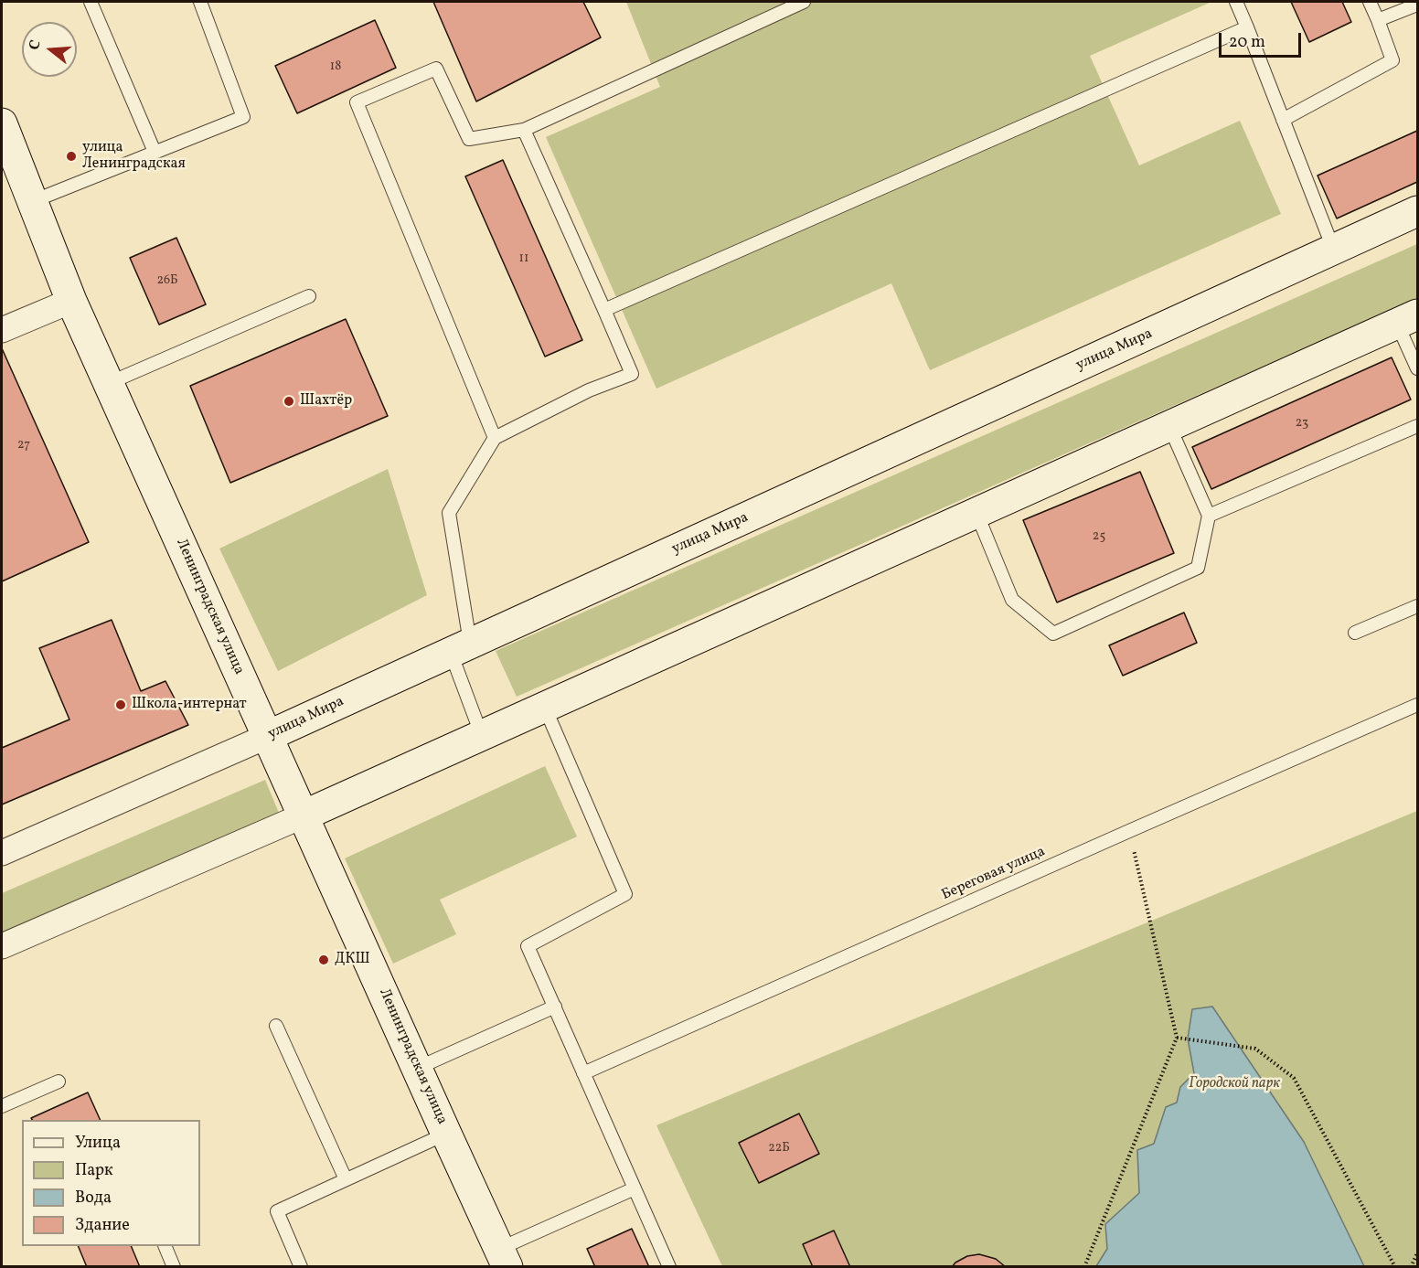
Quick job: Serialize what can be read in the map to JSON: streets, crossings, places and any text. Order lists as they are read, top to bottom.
{
  "streets": {
    "main road": ["улица Мира", "Ленинградская улица"],
    "lane": ["Береговая улица"]
  },
  "crossings": [
    ["улица Мира", "Ленинградская улица"]
  ],
  "parks": ["Городской парк"],
  "places": [
    "улица Ленинградская",
    "Шахтёр",
    "Школа-интернат",
    "ДКШ"
  ],
  "house_numbers": [
    "18",
    "11",
    "26Б",
    "23",
    "27",
    "25",
    "22Б"
  ],
  "legend": [
    "Улица",
    "Парк",
    "Вода",
    "Здание"
  ],
  "scale_bar": "20 m",
  "north": "left"
}
